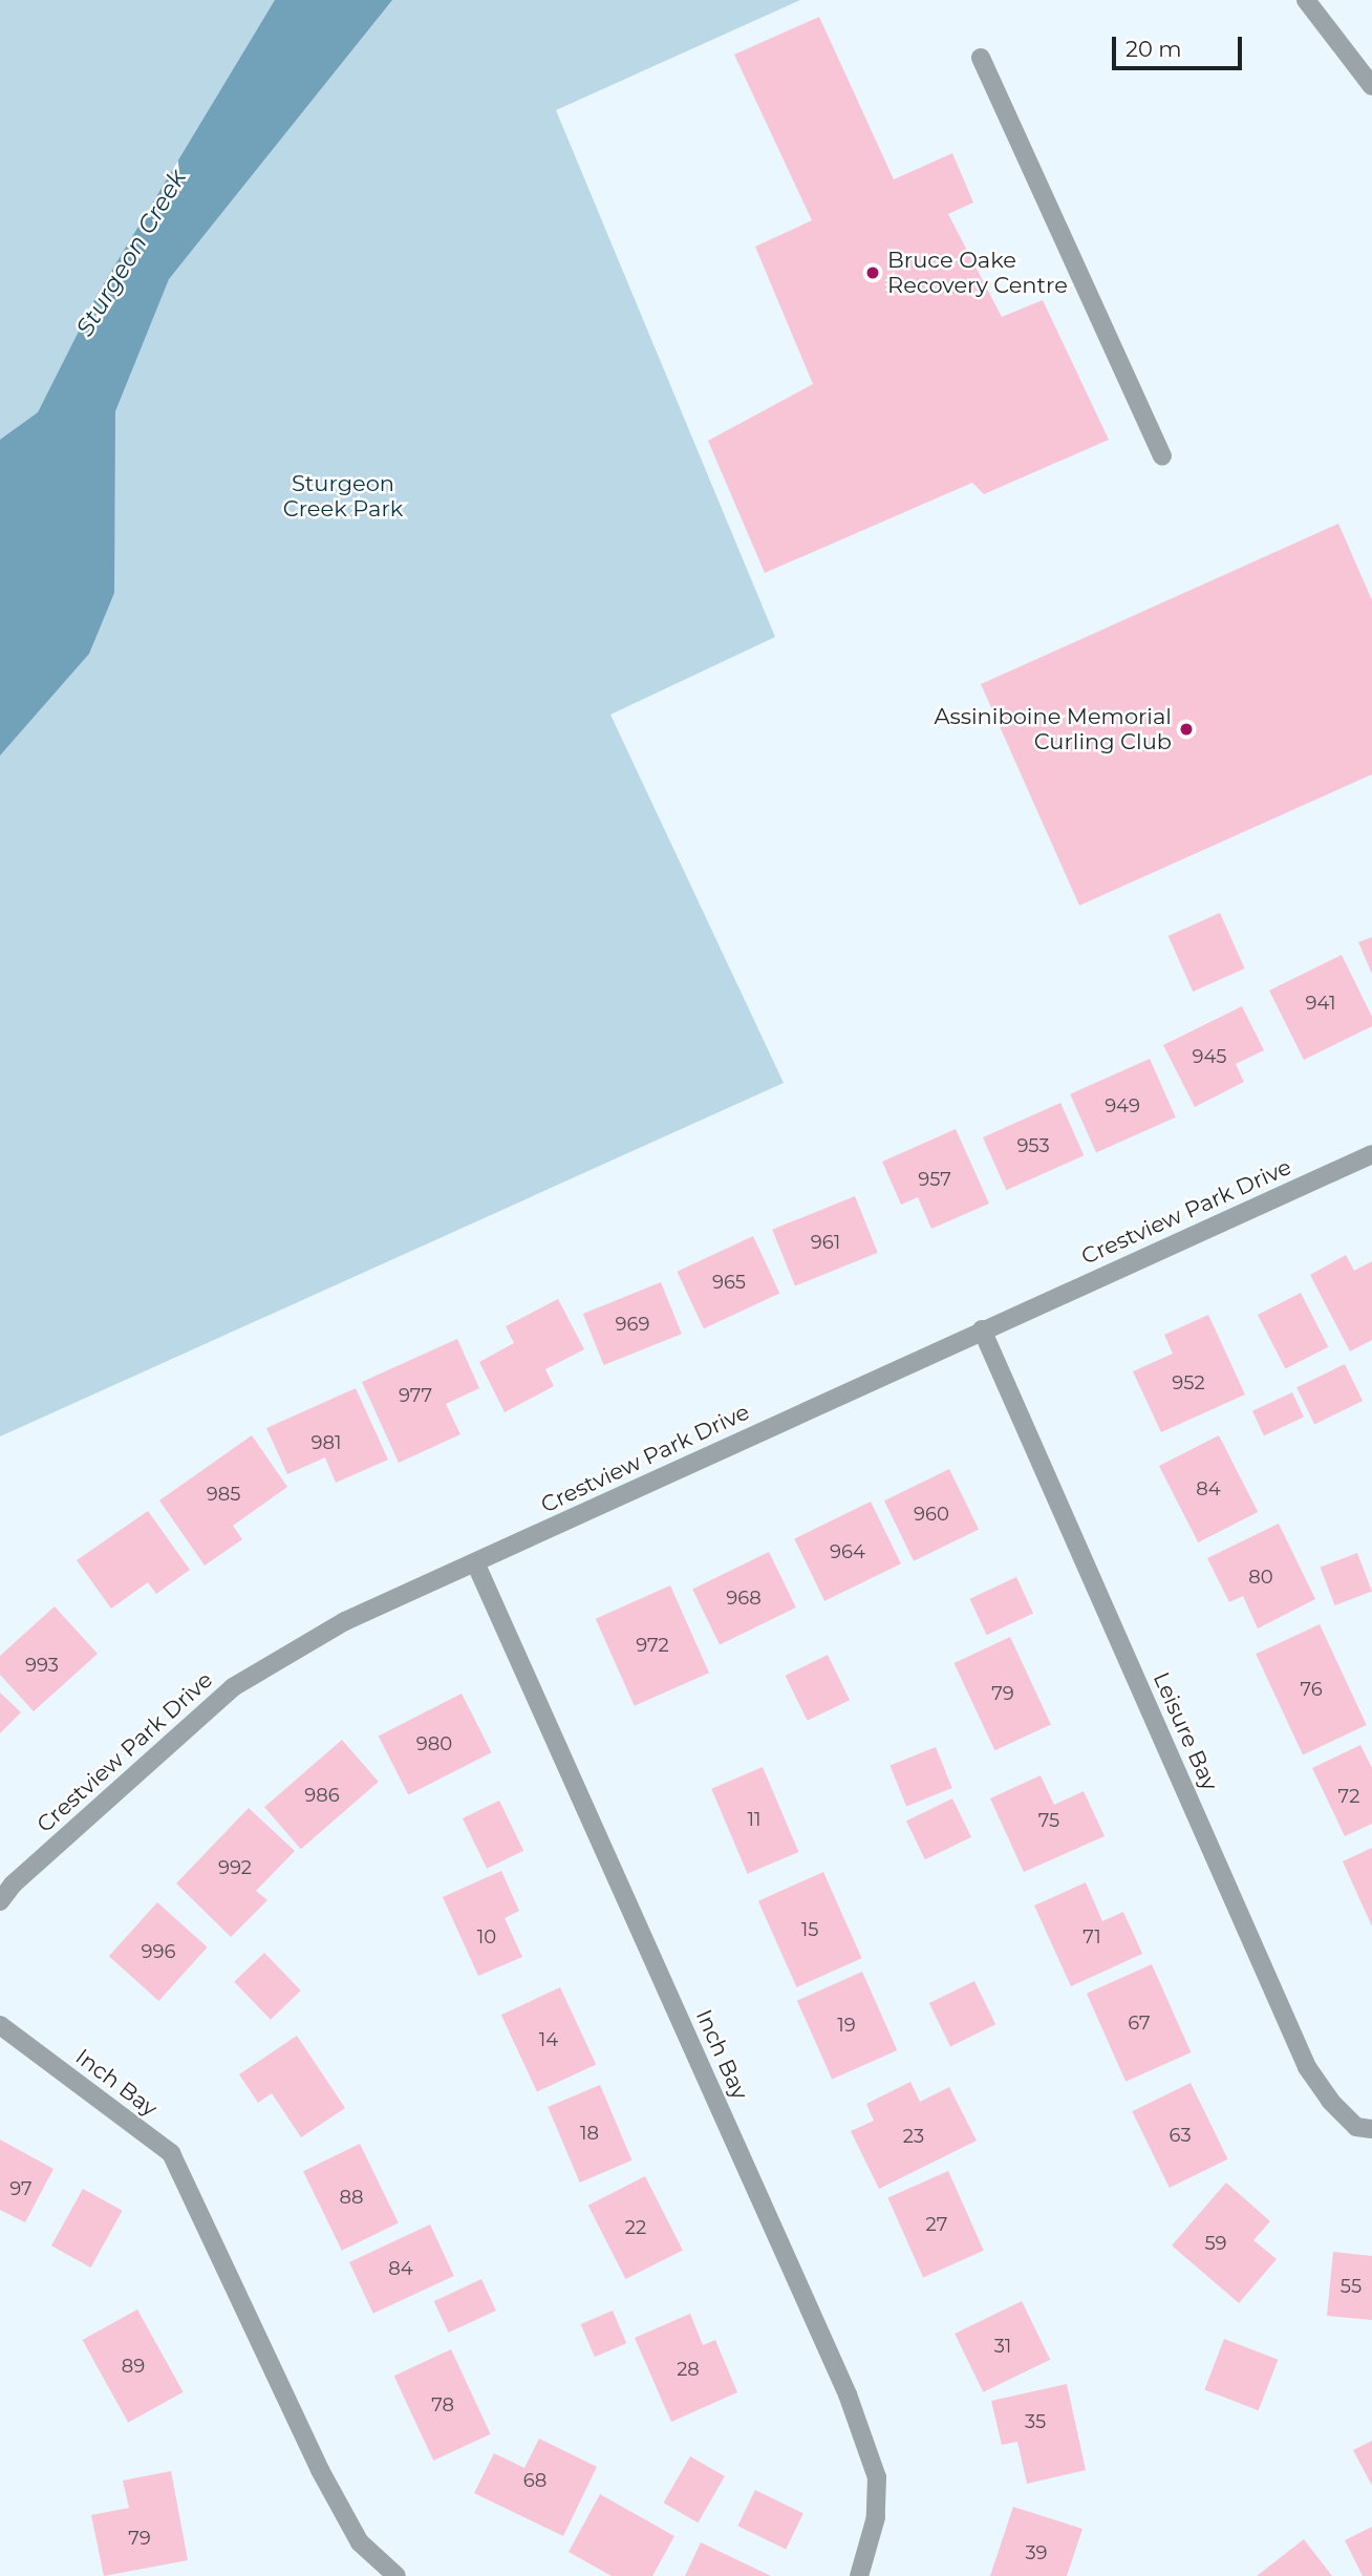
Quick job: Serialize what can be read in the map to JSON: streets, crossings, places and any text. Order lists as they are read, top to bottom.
{
  "streets": {
    "street": ["Crestview Park Drive", "Leisure Bay", "Inch Bay"]
  },
  "crossings": [
    ["Crestview Park Drive", "Leisure Bay"],
    ["Crestview Park Drive", "Inch Bay"]
  ],
  "water": ["Sturgeon Creek"],
  "parks": ["Sturgeon Creek Park"],
  "places": ["Bruce Oake Recovery Centre", "Assiniboine Memorial Curling Club"],
  "house_numbers": [
    "941",
    "945",
    "949",
    "953",
    "957",
    "961",
    "965",
    "969",
    "952",
    "977",
    "981",
    "84",
    "985",
    "960",
    "964",
    "80",
    "968",
    "972",
    "993",
    "76",
    "79",
    "980",
    "986",
    "72",
    "11",
    "75",
    "992",
    "15",
    "10",
    "71",
    "996",
    "67",
    "19",
    "14",
    "18",
    "63",
    "23",
    "97",
    "88",
    "27",
    "22",
    "59",
    "84",
    "55",
    "31",
    "89",
    "28",
    "78",
    "35",
    "68",
    "79",
    "39"
  ],
  "scale_bar": "20 m"
}
